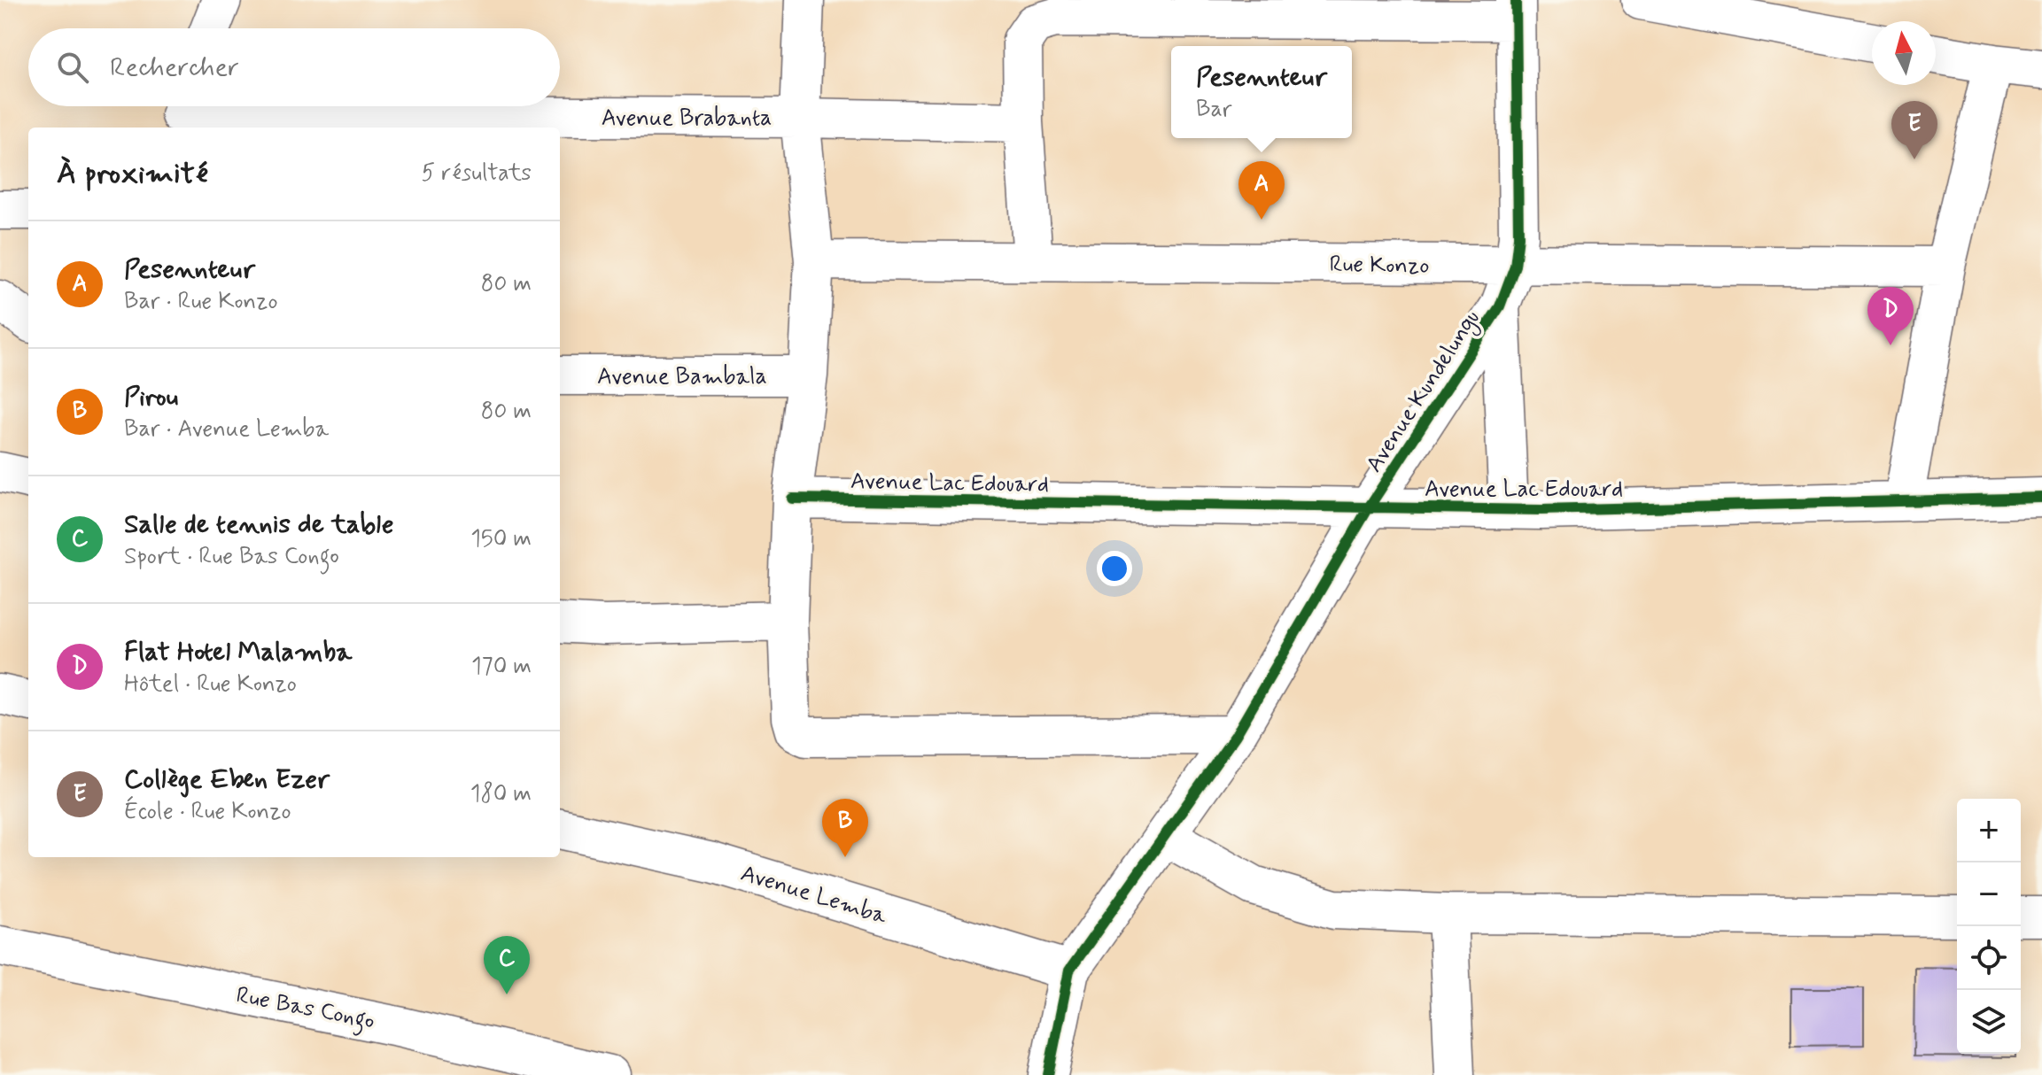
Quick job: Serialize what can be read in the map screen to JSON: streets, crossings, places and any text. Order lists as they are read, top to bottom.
{
  "streets": {
    "street": [
      "Avenue Brabanta",
      "Rue Konzo",
      "Avenue Bambala",
      "Avenue Kundelungu",
      "Avenue Lac Edouard",
      "Avenue Lemba",
      "Rue Bas Congo"
    ]
  },
  "crossings": [
    ["Rue Konzo", "Avenue Kundelungu"],
    ["Avenue Kundelungu", "Avenue Lac Edouard"],
    ["Avenue Kundelungu", "Avenue Lemba"]
  ],
  "north": "top",
  "page": {
    "search": "Rechercher",
    "popup": ["Pesennteur", "Bar"],
    "pins": [
      "E",
      "A",
      "D",
      "B",
      "C"
    ],
    "heading": ["À proximité", "5 résultats"],
    "list": [
      {
        "mark": "A",
        "name": "Pesennteur",
        "note": "Bar · Rue Konzo",
        "value": "80 m"
      },
      {
        "mark": "B",
        "name": "Pirou",
        "note": "Bar · Avenue Lemba",
        "value": "80 m"
      },
      {
        "mark": "C",
        "name": "Salle de tennis de table",
        "note": "Sport · Rue Bas Congo",
        "value": "150 m"
      },
      {
        "mark": "D",
        "name": "Flat Hotel Malamba",
        "note": "Hôtel · Rue Konzo",
        "value": "170 m"
      },
      {
        "mark": "E",
        "name": "Collège Eben Ezer",
        "note": "École · Rue Konzo",
        "value": "180 m"
      }
    ],
    "map_buttons": ["+", "−"]
  }
}
